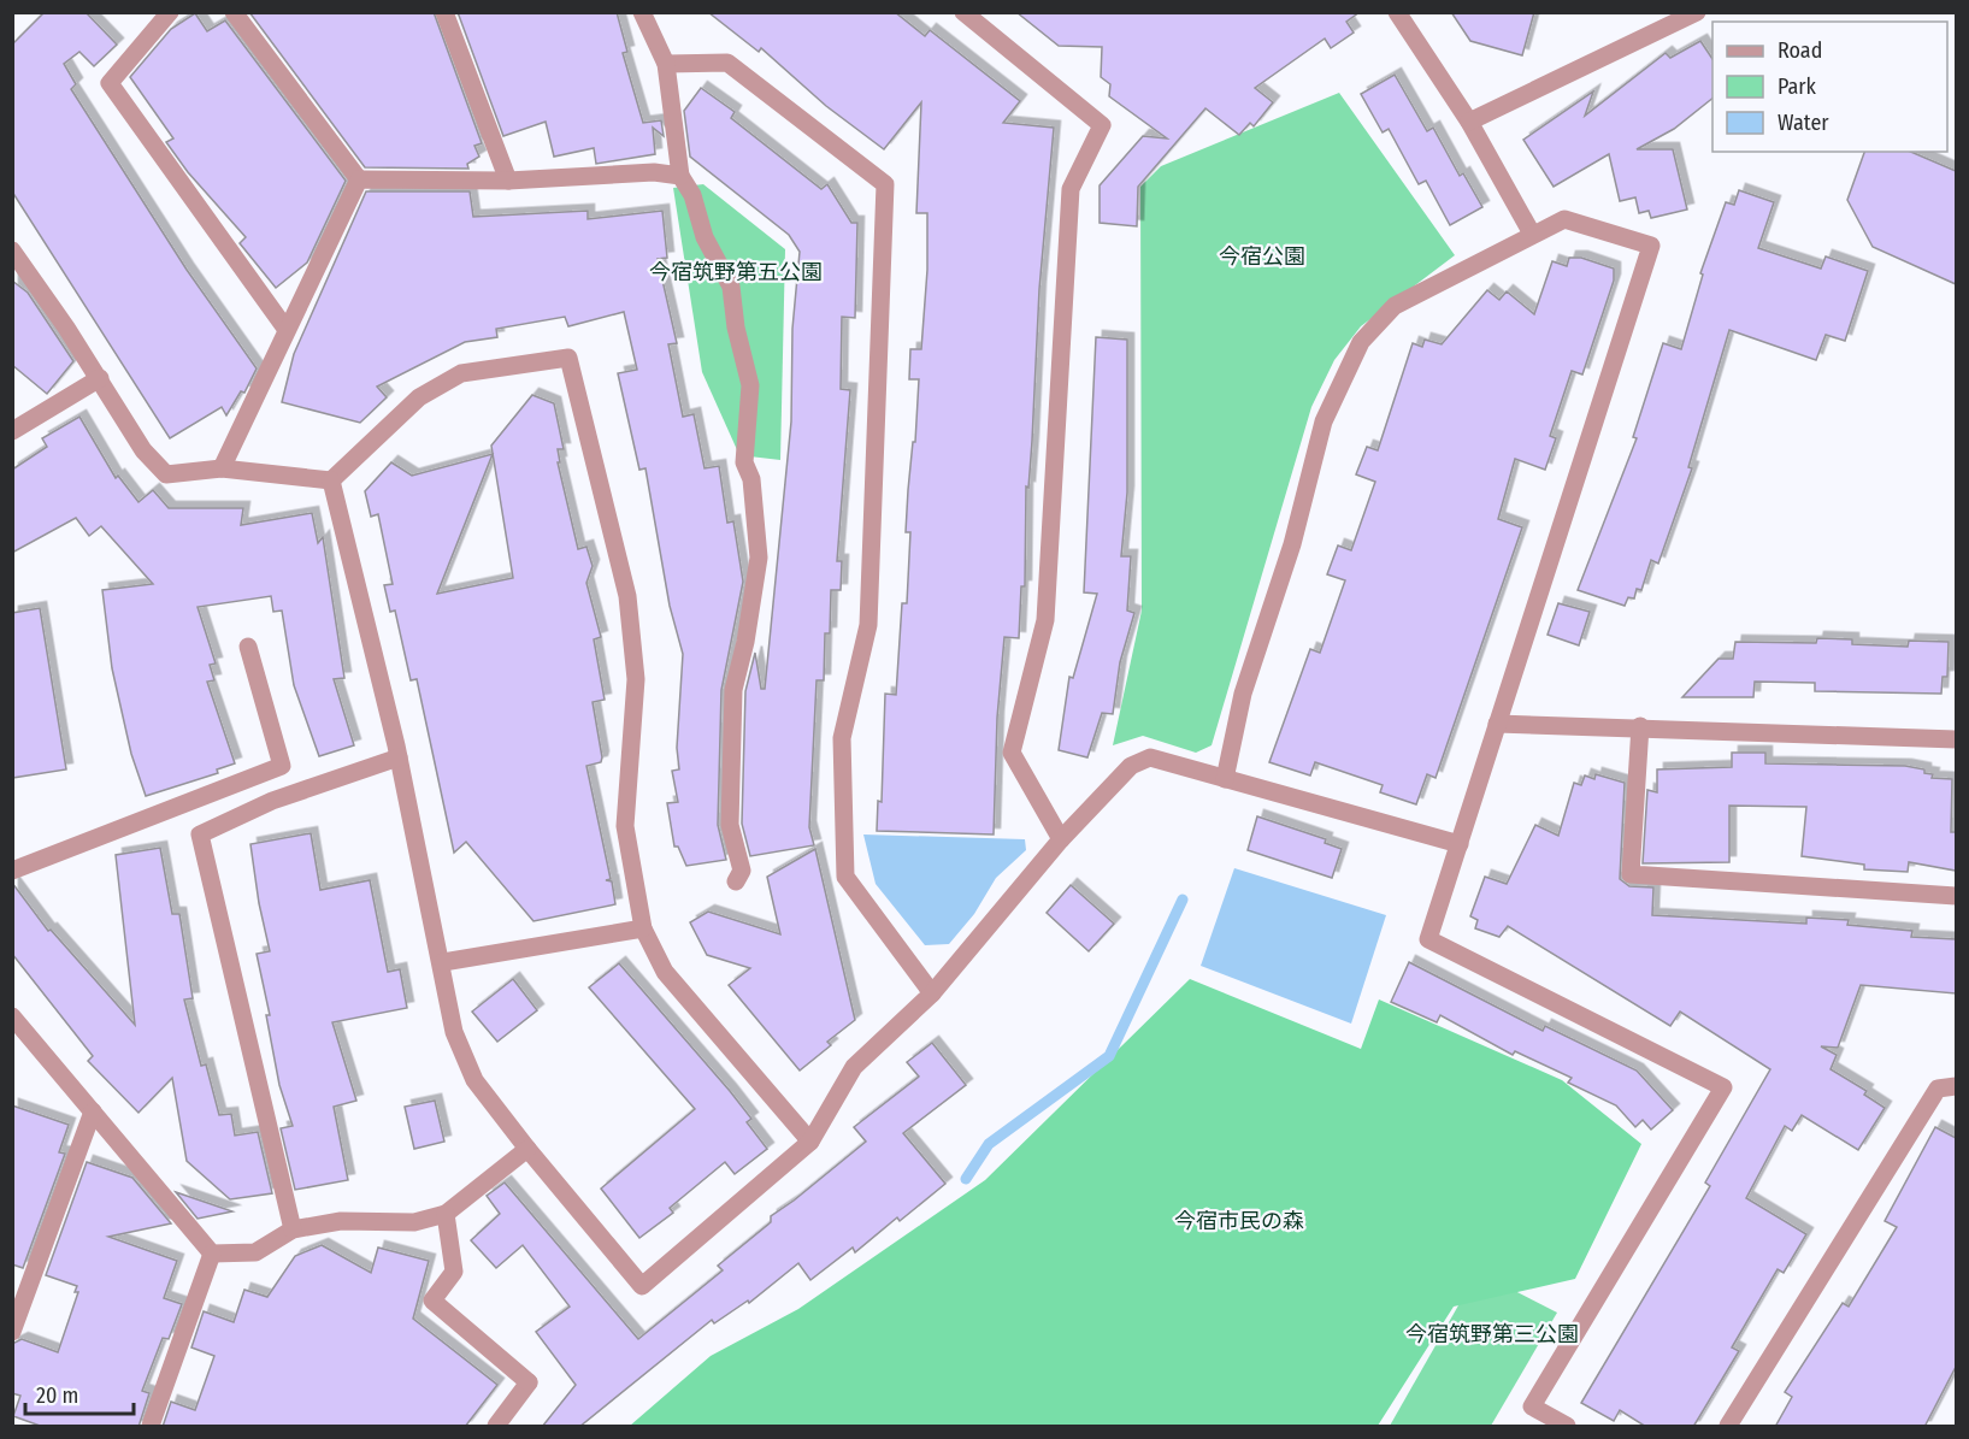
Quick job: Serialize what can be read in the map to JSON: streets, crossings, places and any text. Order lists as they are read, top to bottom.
{
  "parks": [
    "今宿公園",
    "今宿筑野第五公園",
    "今宿市民の森",
    "今宿筑野第三公園"
  ],
  "legend": ["Road", "Park", "Water"],
  "scale_bar": "20 m"
}
